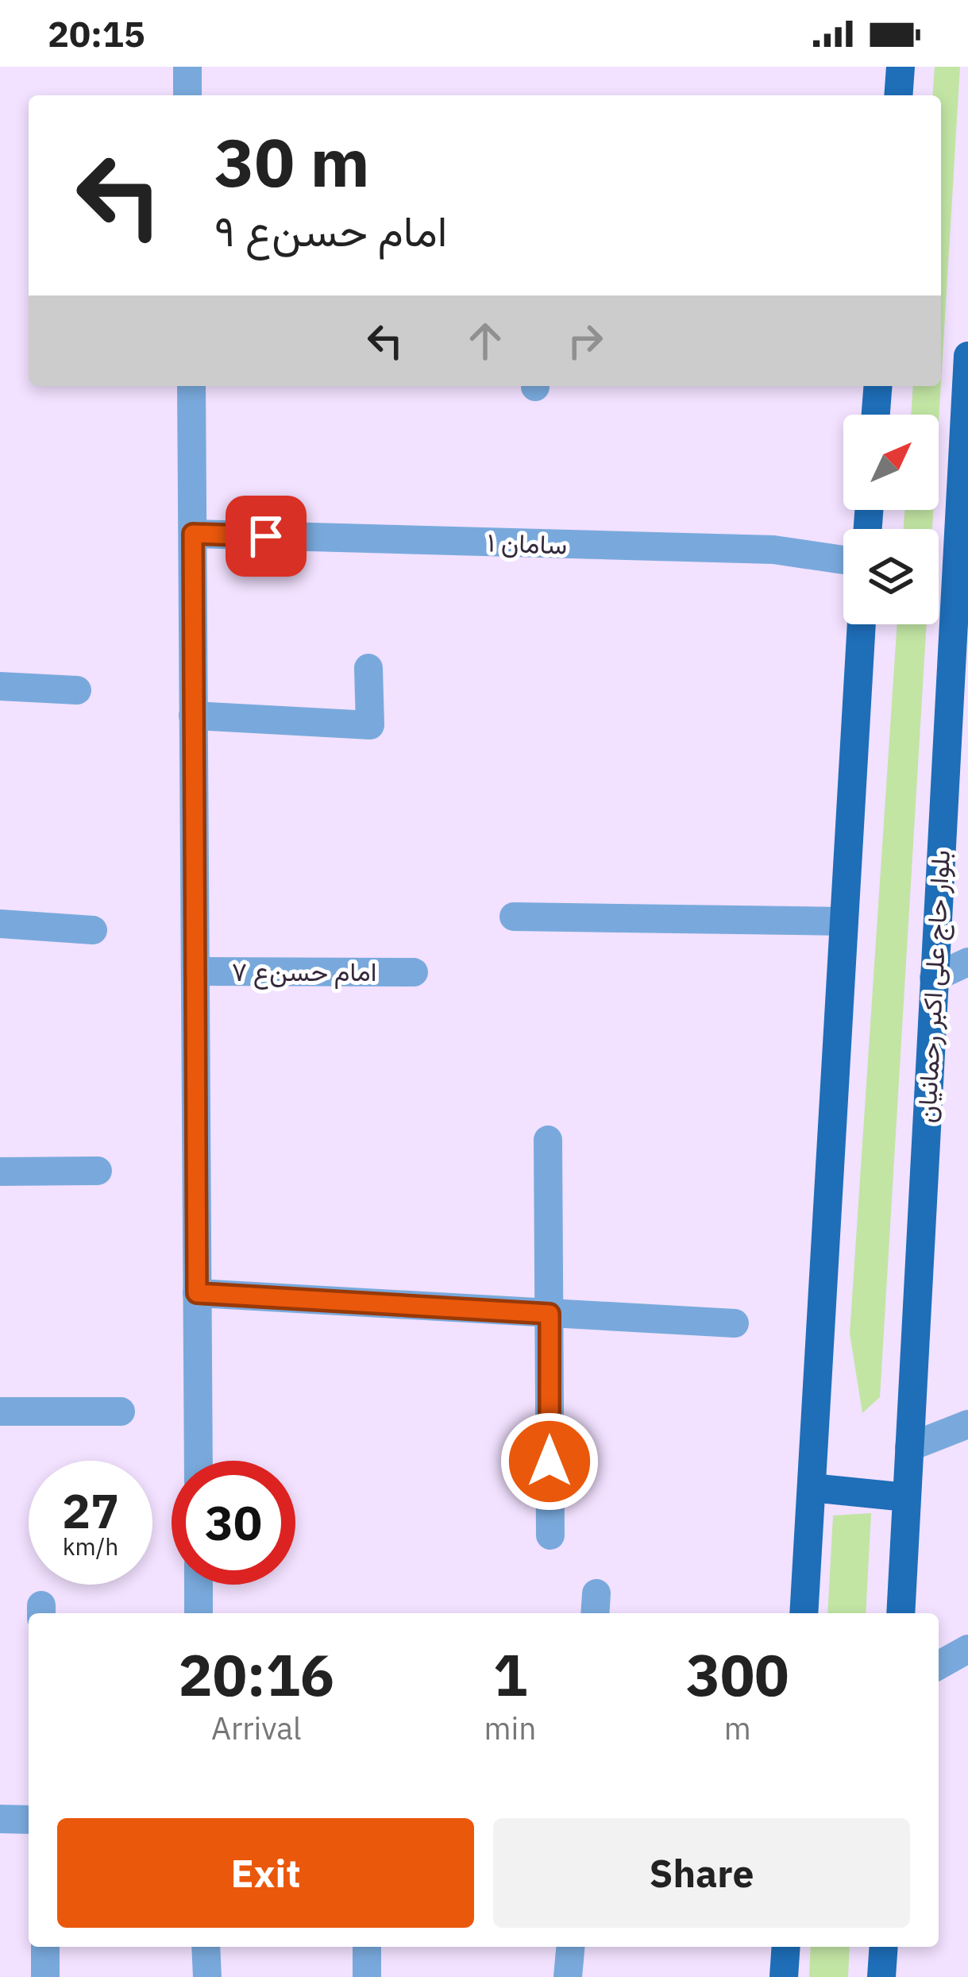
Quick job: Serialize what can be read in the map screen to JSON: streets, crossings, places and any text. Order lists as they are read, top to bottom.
{
  "streets": {
    "main road": ["بلوار حاج علی اکبر رحمانیان"],
    "street": ["سامان ۱", "امام حسن‌ع ۷"]
  },
  "north": "top right",
  "page": {
    "status": "20:15",
    "turn": ["30 m", "امام حسن‌ع ۹"],
    "speed": "27 km/h",
    "limit": "30",
    "eta": [
      "20:16",
      "Arrival",
      "1",
      "min",
      "300",
      "m"
    ],
    "buttons": ["Exit", "Share"]
  }
}
